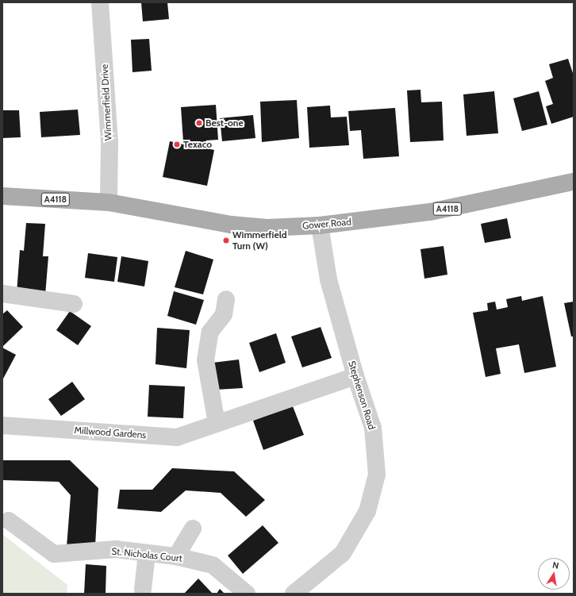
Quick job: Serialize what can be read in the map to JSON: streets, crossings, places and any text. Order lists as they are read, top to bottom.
{
  "streets": {
    "main road": ["A4118", "Gower Road"],
    "street": [
      "Wimmerfield Drive",
      "Stephenson Road",
      "Millwood Gardens",
      "St. Nicholas Court"
    ]
  },
  "crossings": [
    ["Wimmerfield Drive", "Gower Road"],
    ["Gower Road", "Stephenson Road"],
    ["Stephenson Road", "Millwood Gardens"]
  ],
  "places": ["Best-one", "Texaco", "Wimmerfield Turn (W)"],
  "north": "top"
}
